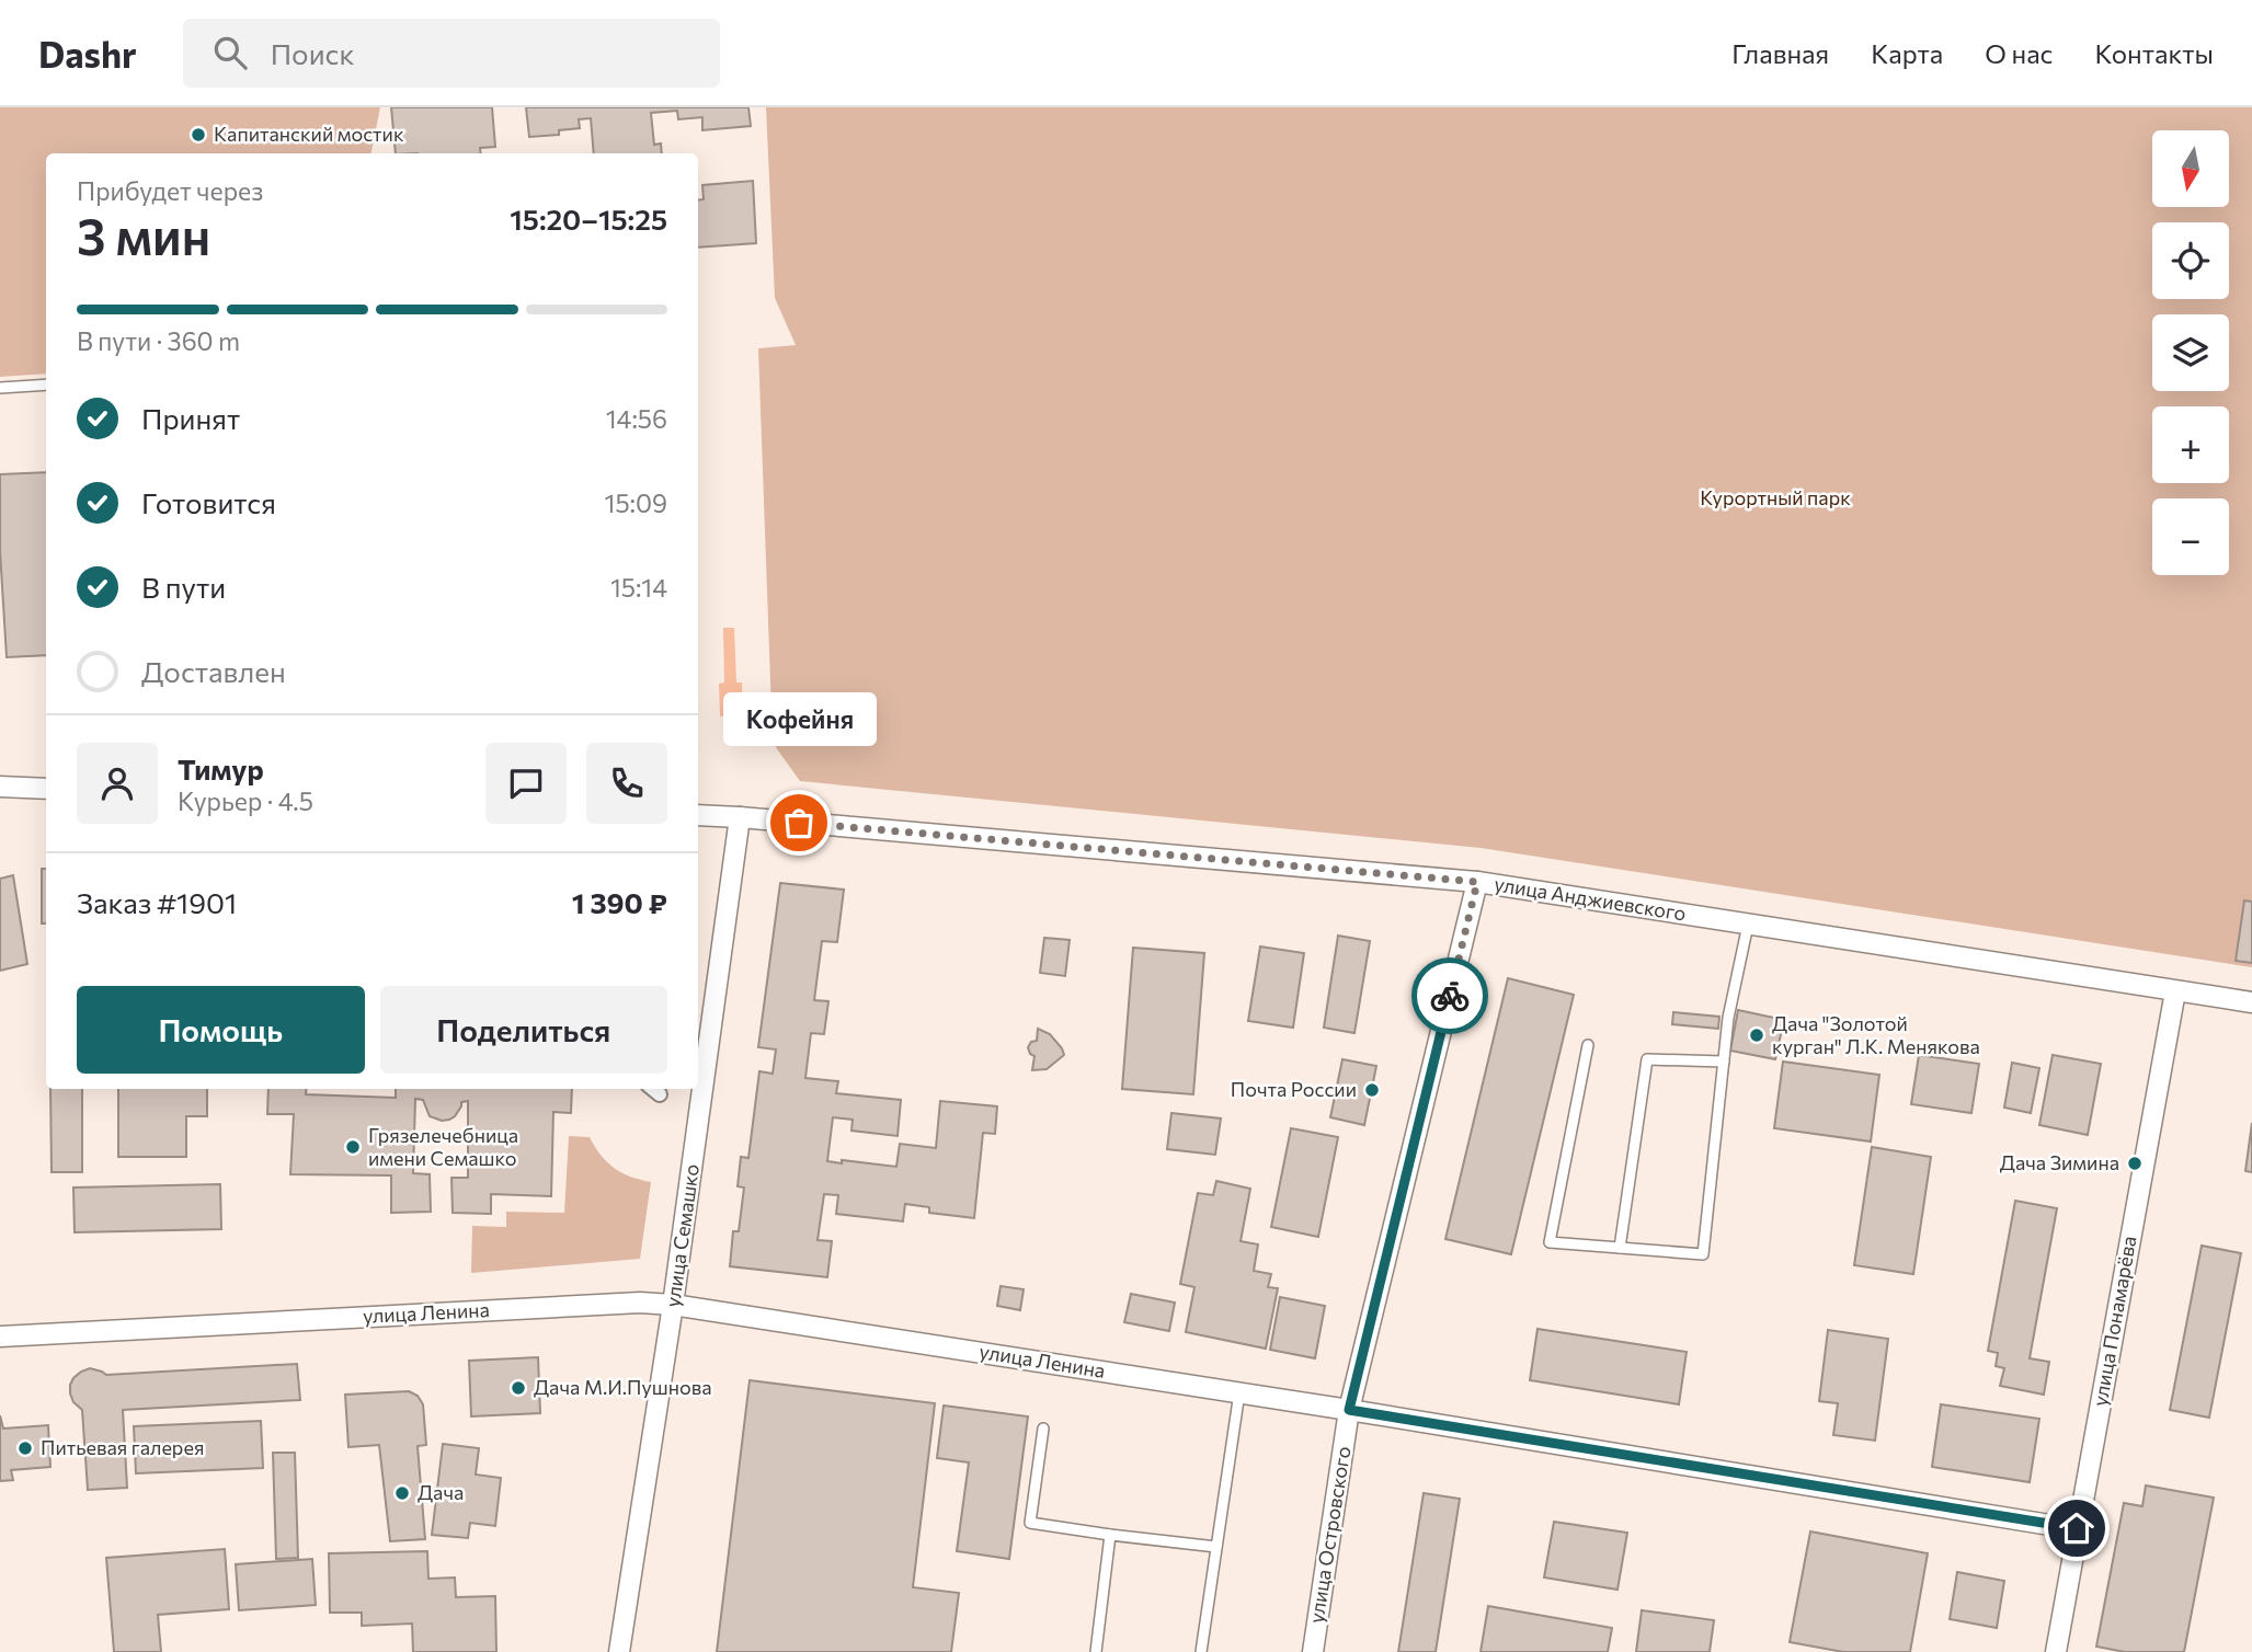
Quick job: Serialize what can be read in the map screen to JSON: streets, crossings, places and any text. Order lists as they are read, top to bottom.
{
  "streets": {
    "street": [
      "улица Анджиевского",
      "улица Семашко",
      "улица Ленина",
      "улица Понамарёва",
      "улица Островского"
    ]
  },
  "crossings": [
    ["улица Анджиевского", "улица Семашко"],
    ["улица Анджиевского", "улица Понамарёва"],
    ["улица Анджиевского", "улица Островского"],
    ["улица Семашко", "улица Ленина"],
    ["улица Ленина", "улица Понамарёва"],
    ["улица Ленина", "улица Островского"]
  ],
  "parks": ["Курортный парк"],
  "places": [
    "Капитанский мостик",
    "Кофейня",
    "Дача \"Золотой курган\" Л.К. Менякова",
    "Почта России",
    "Грязелечебница имени Семашко",
    "Дача Зимина",
    "Дача М.И.Пушнова",
    "Питьевая галерея",
    "Дача"
  ],
  "north": "bottom",
  "page": {
    "header": "Dashr",
    "search": "Поиск",
    "nav": [
      "Главная",
      "Карта",
      "О нас",
      "Контакты"
    ],
    "map_buttons": ["+", "−"],
    "heading": ["3 мин", "Прибудет через", "15:20–15:25"],
    "panel": [
      "Тимур",
      "Курьер · 4.5",
      "Заказ #1901",
      "1 390 ₽"
    ],
    "bar": "В пути · 360 m",
    "list": [
      ["Принят", "14:56"],
      ["Готовится", "15:09"],
      ["В пути", "15:14"],
      "Доставлен"
    ],
    "bubble": "Кофейня",
    "buttons": ["Помощь", "Поделиться"]
  }
}
